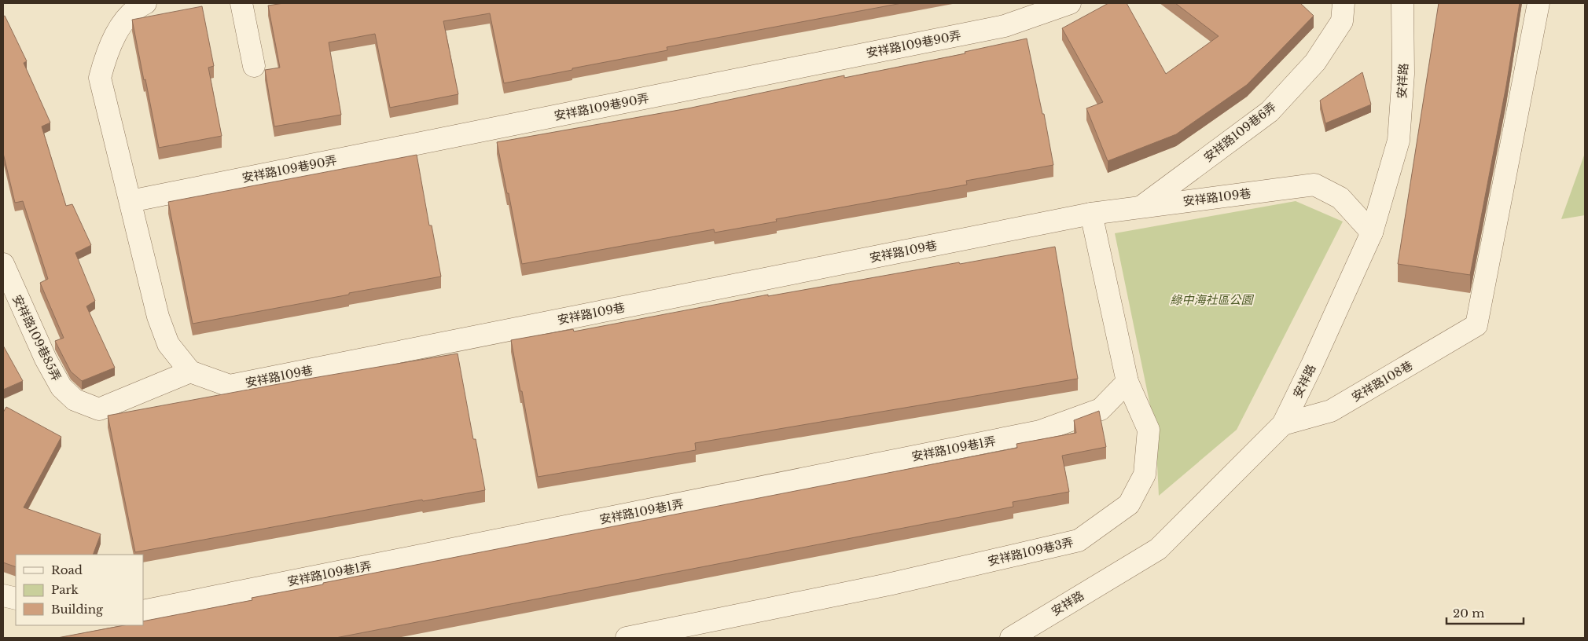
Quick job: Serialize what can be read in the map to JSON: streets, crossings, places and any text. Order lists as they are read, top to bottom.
{
  "streets": {
    "street": [
      "安祥路109巷90弄",
      "安祥路",
      "安祥路109巷6弄",
      "安祥路109巷",
      "安祥路109巷85弄",
      "安祥路108巷",
      "安祥路109巷1弄",
      "安祥路109巷3弄"
    ]
  },
  "crossings": [
    ["安祥路", "安祥路109巷"],
    ["安祥路", "安祥路108巷"],
    ["安祥路109巷6弄", "安祥路109巷"],
    ["安祥路109巷", "安祥路109巷85弄"],
    ["安祥路109巷", "安祥路109巷3弄"],
    ["安祥路109巷1弄", "安祥路109巷3弄"]
  ],
  "parks": ["綠中海社區公園"],
  "legend": ["Road", "Park", "Building"],
  "scale_bar": "20 m"
}
